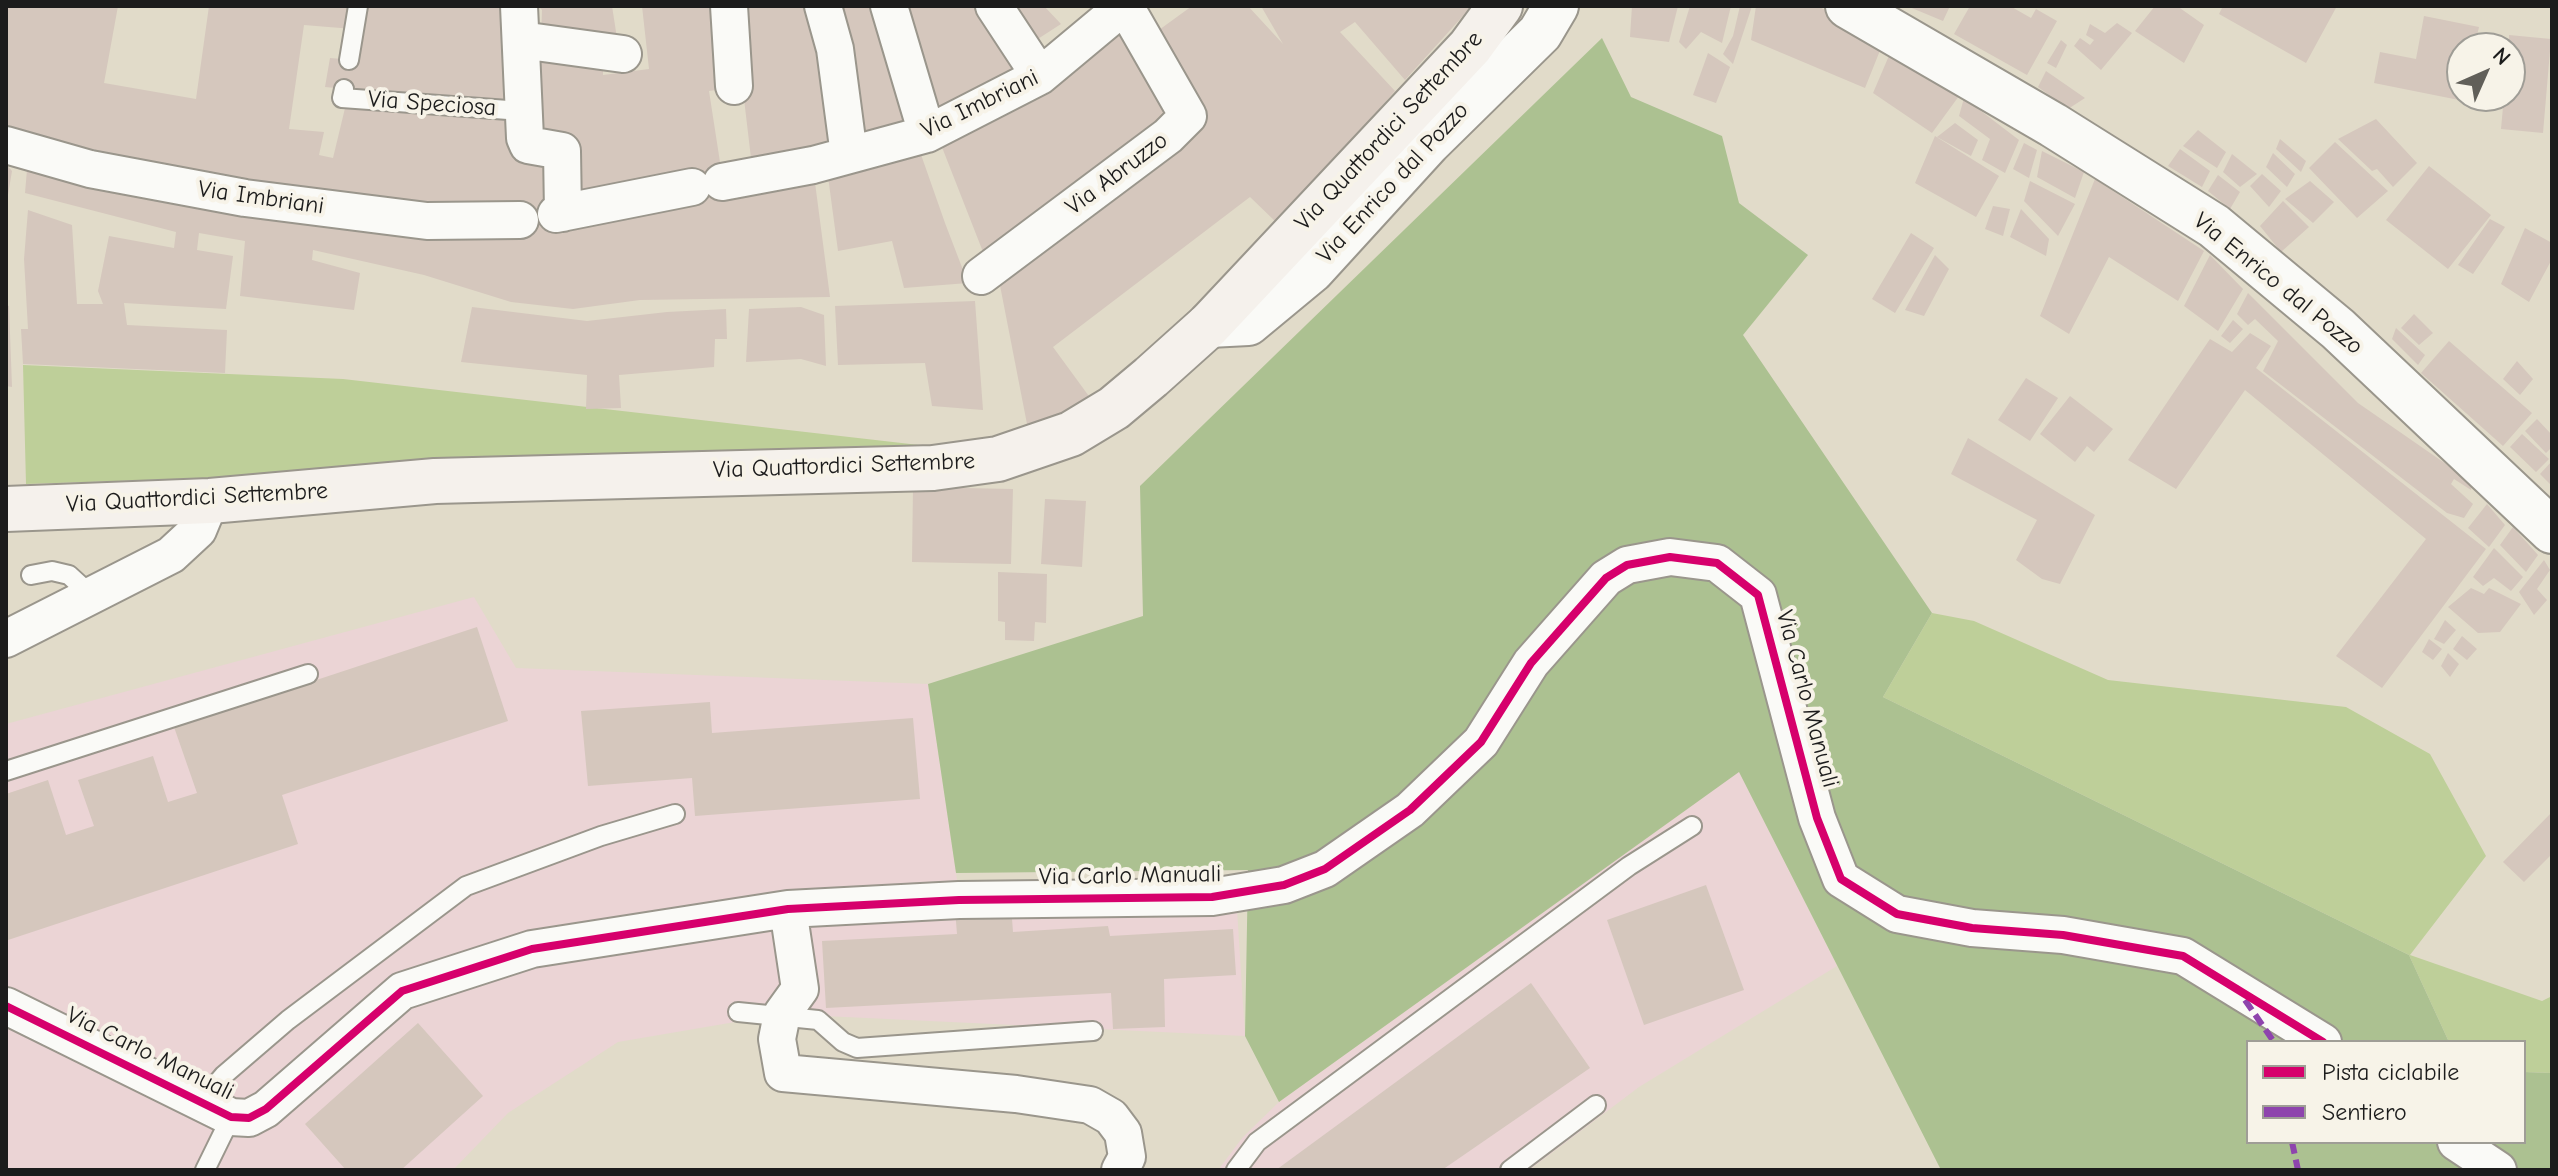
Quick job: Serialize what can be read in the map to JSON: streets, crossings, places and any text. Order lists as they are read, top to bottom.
{
  "streets": {
    "main road": ["Via Quattordici Settembre"],
    "street": [
      "Via Imbriani",
      "Via Abruzzo",
      "Via Enrico dal Pozzo",
      "Via Carlo Manuali"
    ],
    "lane": ["Via Speciosa"]
  },
  "crossings": [
    ["Via Speciosa", "Via Imbriani"],
    ["Via Imbriani", "Via Abruzzo"],
    ["Via Quattordici Settembre", "Via Enrico dal Pozzo"]
  ],
  "legend": ["Pista ciclabile", "Sentiero"],
  "north": "top right"
}
